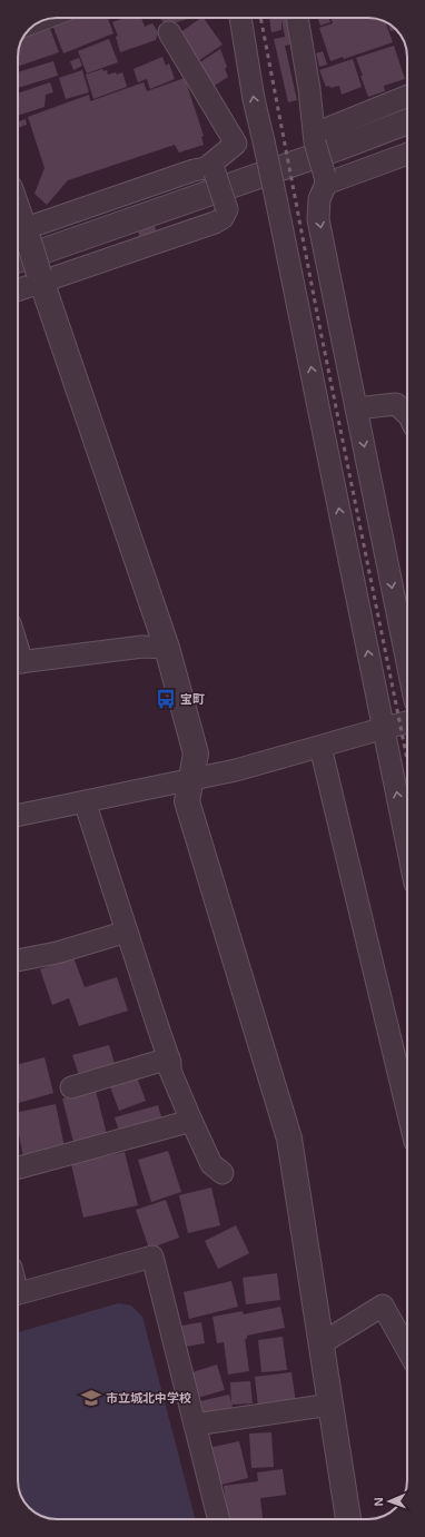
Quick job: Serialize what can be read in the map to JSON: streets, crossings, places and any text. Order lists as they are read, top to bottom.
{
  "places": {
    "bus stop": ["宝町"],
    "school or university": ["市立城北中学校"]
  },
  "north": "left"
}
